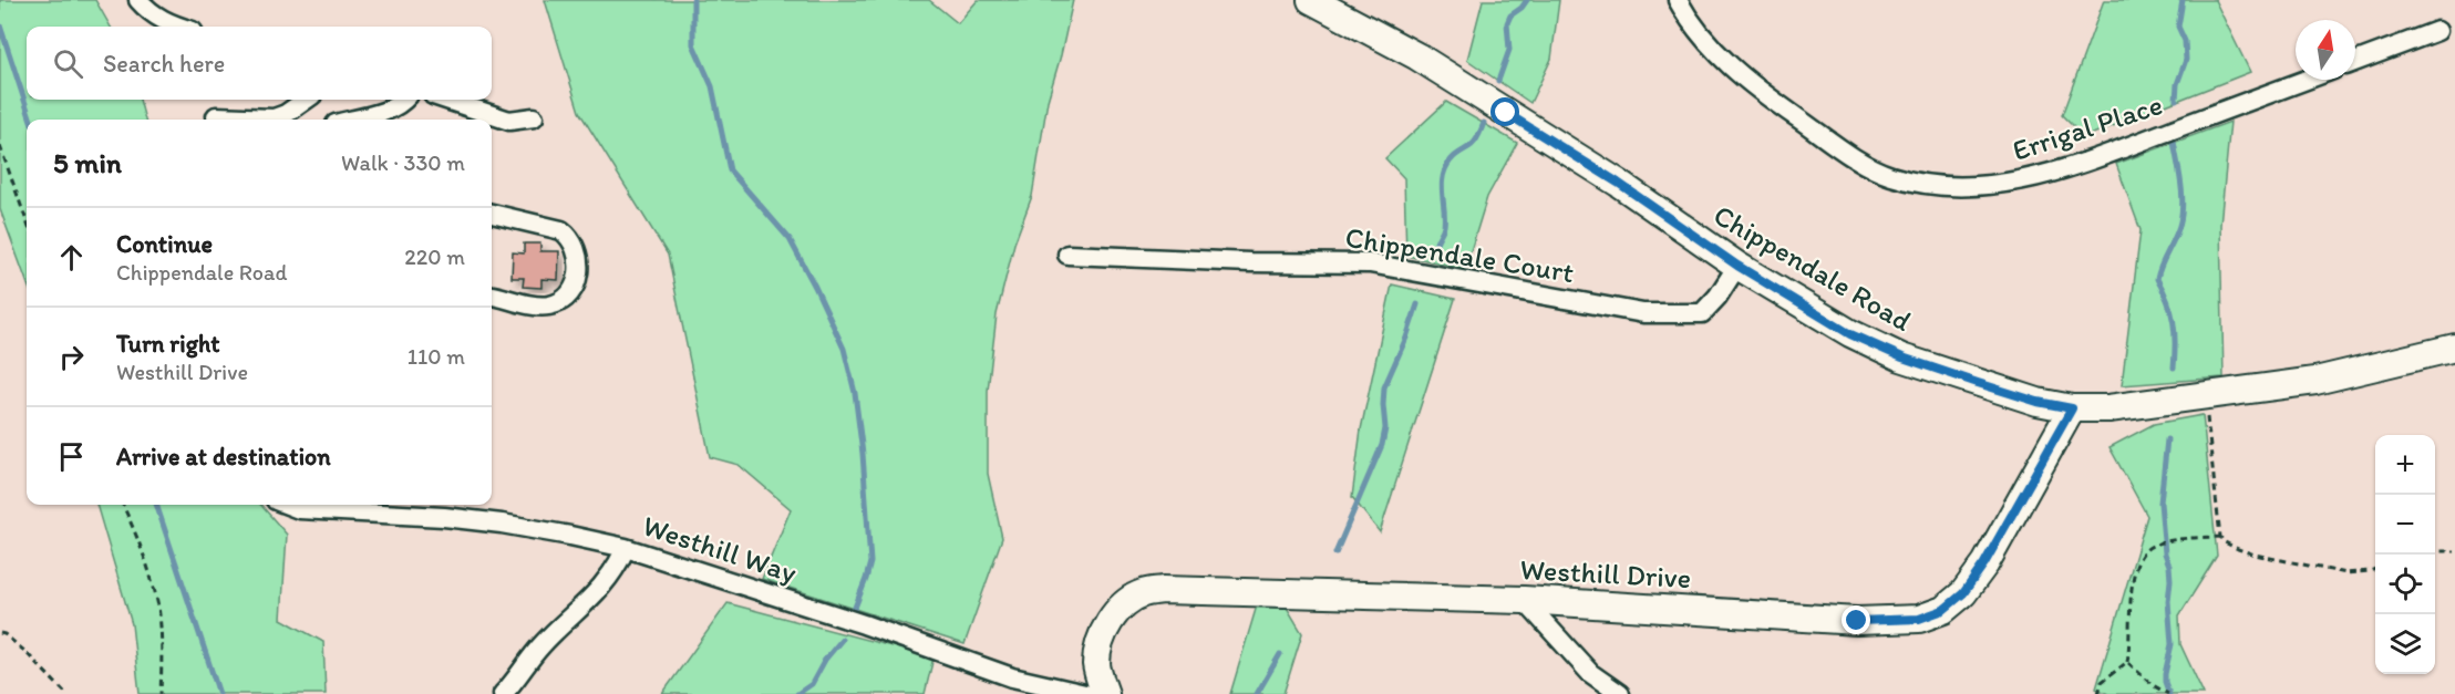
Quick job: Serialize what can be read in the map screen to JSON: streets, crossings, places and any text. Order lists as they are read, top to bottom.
{
  "streets": {
    "street": [
      "Errigal Place",
      "Chippendale Court",
      "Chippendale Road",
      "Westhill Way",
      "Westhill Drive"
    ]
  },
  "crossings": [
    ["Chippendale Court", "Chippendale Road"],
    ["Chippendale Road", "Westhill Drive"]
  ],
  "north": "top",
  "page": {
    "search": "Search here",
    "heading": ["5 min", "Walk · 330 m"],
    "list": [
      ["Continue", "Chippendale Road", "220 m"],
      ["Turn right", "Westhill Drive", "110 m"],
      "Arrive at destination"
    ],
    "map_buttons": ["+", "−"]
  }
}
